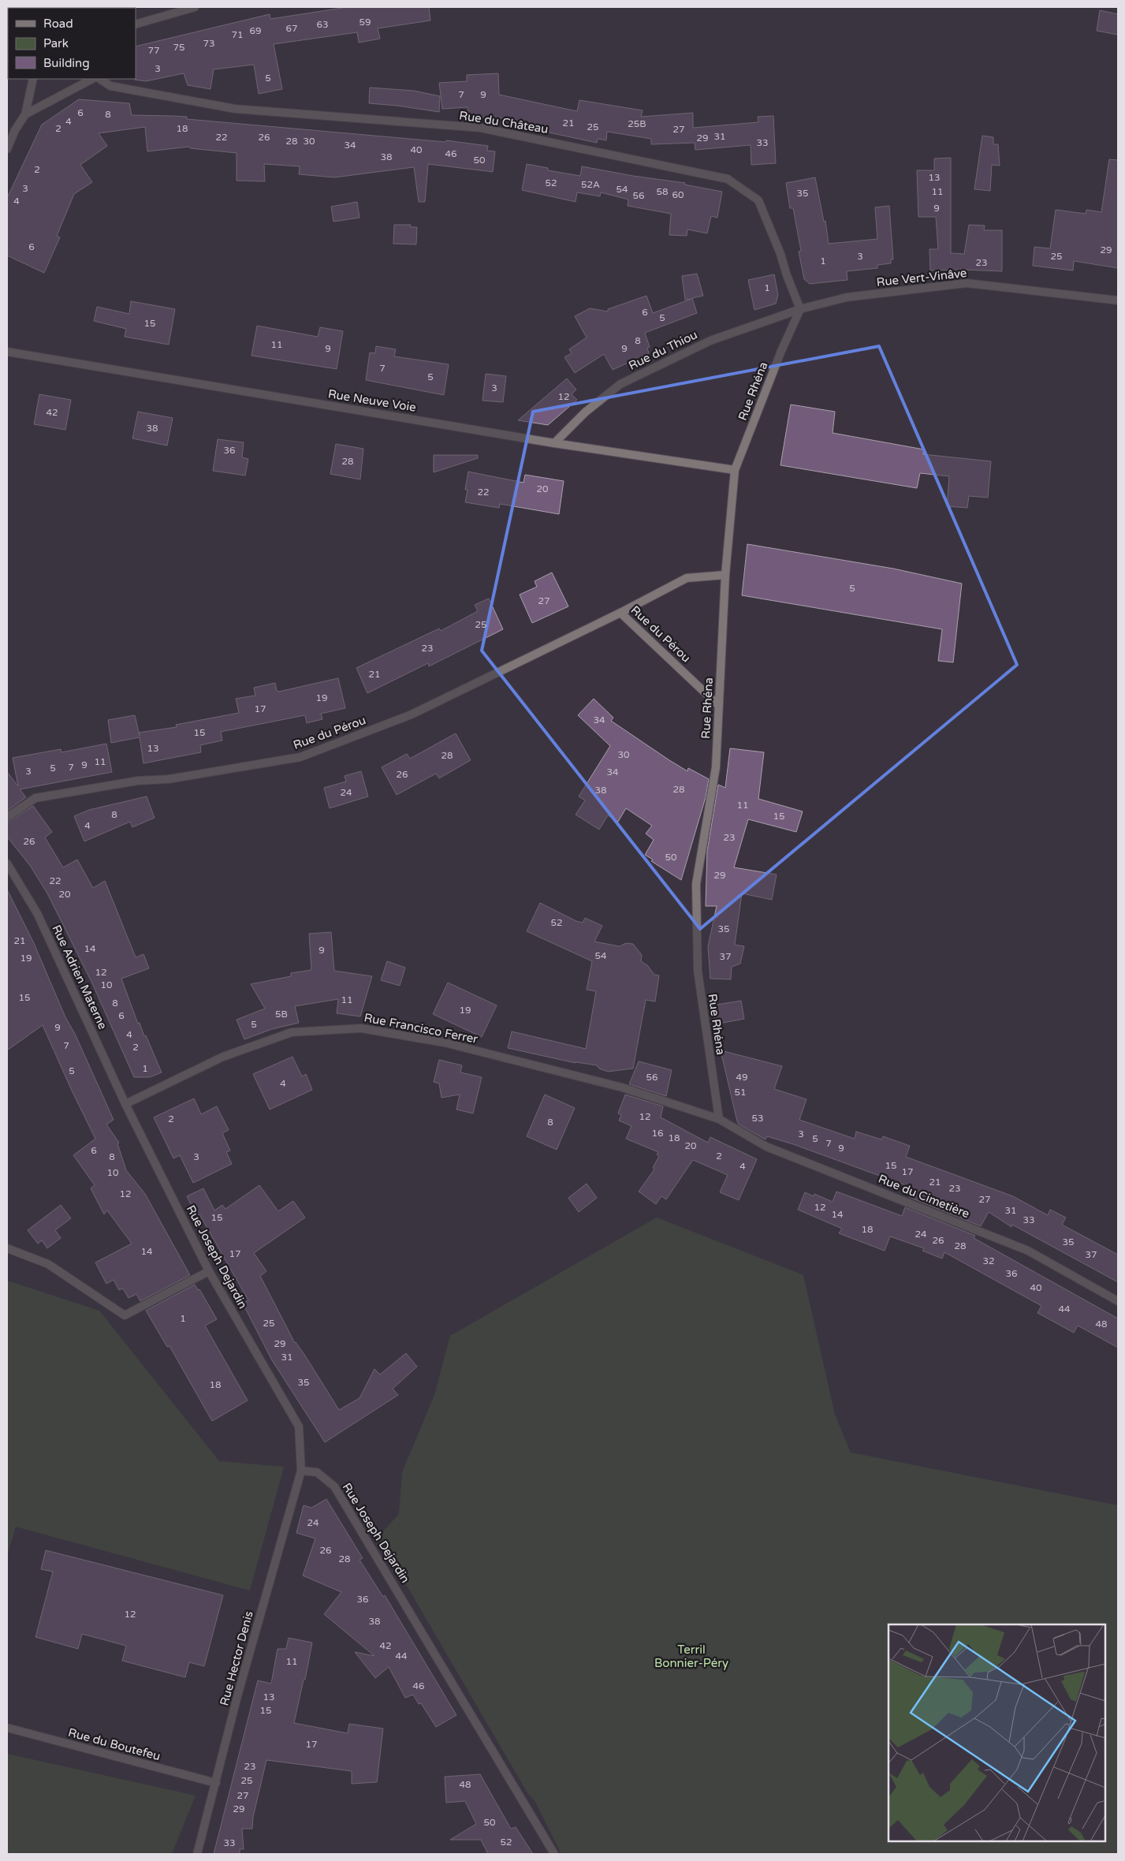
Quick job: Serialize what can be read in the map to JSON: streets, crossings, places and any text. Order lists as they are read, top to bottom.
{
  "streets": {
    "street": [
      "Rue du Château",
      "Rue Vert-Vinâve",
      "Rue du Thiou",
      "Rue Rhéna",
      "Rue Neuve Voie",
      "Rue du Pérou",
      "Rue Adrien Materne",
      "Rue Francisco Ferrer",
      "Rue du Cimetière",
      "Rue Joseph Dejardin",
      "Rue Hector Denis",
      "Rue du Boutefeu"
    ]
  },
  "crossings": [
    ["Rue du Château", "Rue Vert-Vinâve"],
    ["Rue du Château", "Rue du Thiou"],
    ["Rue du Château", "Rue Rhéna"],
    ["Rue Vert-Vinâve", "Rue du Thiou"],
    ["Rue Vert-Vinâve", "Rue Rhéna"],
    ["Rue du Thiou", "Rue Rhéna"],
    ["Rue du Thiou", "Rue Neuve Voie"],
    ["Rue Rhéna", "Rue Neuve Voie"],
    ["Rue Rhéna", "Rue du Pérou"],
    ["Rue Rhéna", "Rue Francisco Ferrer"],
    ["Rue Rhéna", "Rue du Cimetière"],
    ["Rue Adrien Materne", "Rue Francisco Ferrer"],
    ["Rue Adrien Materne", "Rue Joseph Dejardin"],
    ["Rue Francisco Ferrer", "Rue du Cimetière"],
    ["Rue Francisco Ferrer", "Rue Joseph Dejardin"],
    ["Rue Joseph Dejardin", "Rue Hector Denis"],
    ["Rue Hector Denis", "Rue du Boutefeu"]
  ],
  "parks": ["Terril Bonnier-Péry"],
  "house_numbers": [
    "59",
    "63",
    "67",
    "69",
    "71",
    "73",
    "75",
    "77",
    "3",
    "5",
    "7",
    "9",
    "6",
    "8",
    "4",
    "21",
    "25B",
    "25",
    "2",
    "18",
    "27",
    "31",
    "22",
    "26",
    "29",
    "28",
    "30",
    "33",
    "34",
    "40",
    "46",
    "38",
    "50",
    "2",
    "13",
    "52",
    "52A",
    "3",
    "54",
    "58",
    "11",
    "35",
    "60",
    "56",
    "4",
    "9",
    "6",
    "29",
    "3",
    "25",
    "1",
    "23",
    "1",
    "6",
    "5",
    "15",
    "8",
    "11",
    "9",
    "9",
    "7",
    "5",
    "3",
    "12",
    "42",
    "38",
    "36",
    "28",
    "20",
    "22",
    "5",
    "27",
    "25",
    "23",
    "21",
    "19",
    "17",
    "34",
    "15",
    "13",
    "30",
    "28",
    "11",
    "9",
    "7",
    "5",
    "3",
    "34",
    "26",
    "28",
    "38",
    "24",
    "11",
    "8",
    "15",
    "4",
    "23",
    "26",
    "50",
    "29",
    "22",
    "20",
    "52",
    "35",
    "21",
    "14",
    "9",
    "54",
    "37",
    "19",
    "12",
    "10",
    "15",
    "11",
    "8",
    "19",
    "5B",
    "6",
    "5",
    "9",
    "4",
    "7",
    "2",
    "1",
    "5",
    "56",
    "49",
    "4",
    "51",
    "12",
    "53",
    "2",
    "8",
    "16",
    "3",
    "18",
    "5",
    "7",
    "20",
    "9",
    "6",
    "2",
    "8",
    "3",
    "15",
    "4",
    "17",
    "10",
    "21",
    "23",
    "12",
    "27",
    "12",
    "31",
    "14",
    "15",
    "33",
    "18",
    "24",
    "26",
    "35",
    "28",
    "14",
    "17",
    "37",
    "32",
    "36",
    "40",
    "44",
    "1",
    "25",
    "48",
    "29",
    "31",
    "35",
    "18",
    "24",
    "26",
    "28",
    "36",
    "12",
    "38",
    "42",
    "44",
    "11",
    "46",
    "13",
    "15",
    "17",
    "23",
    "25",
    "48",
    "27",
    "29",
    "50",
    "52",
    "33"
  ],
  "legend": ["Road", "Park", "Building"]
}
